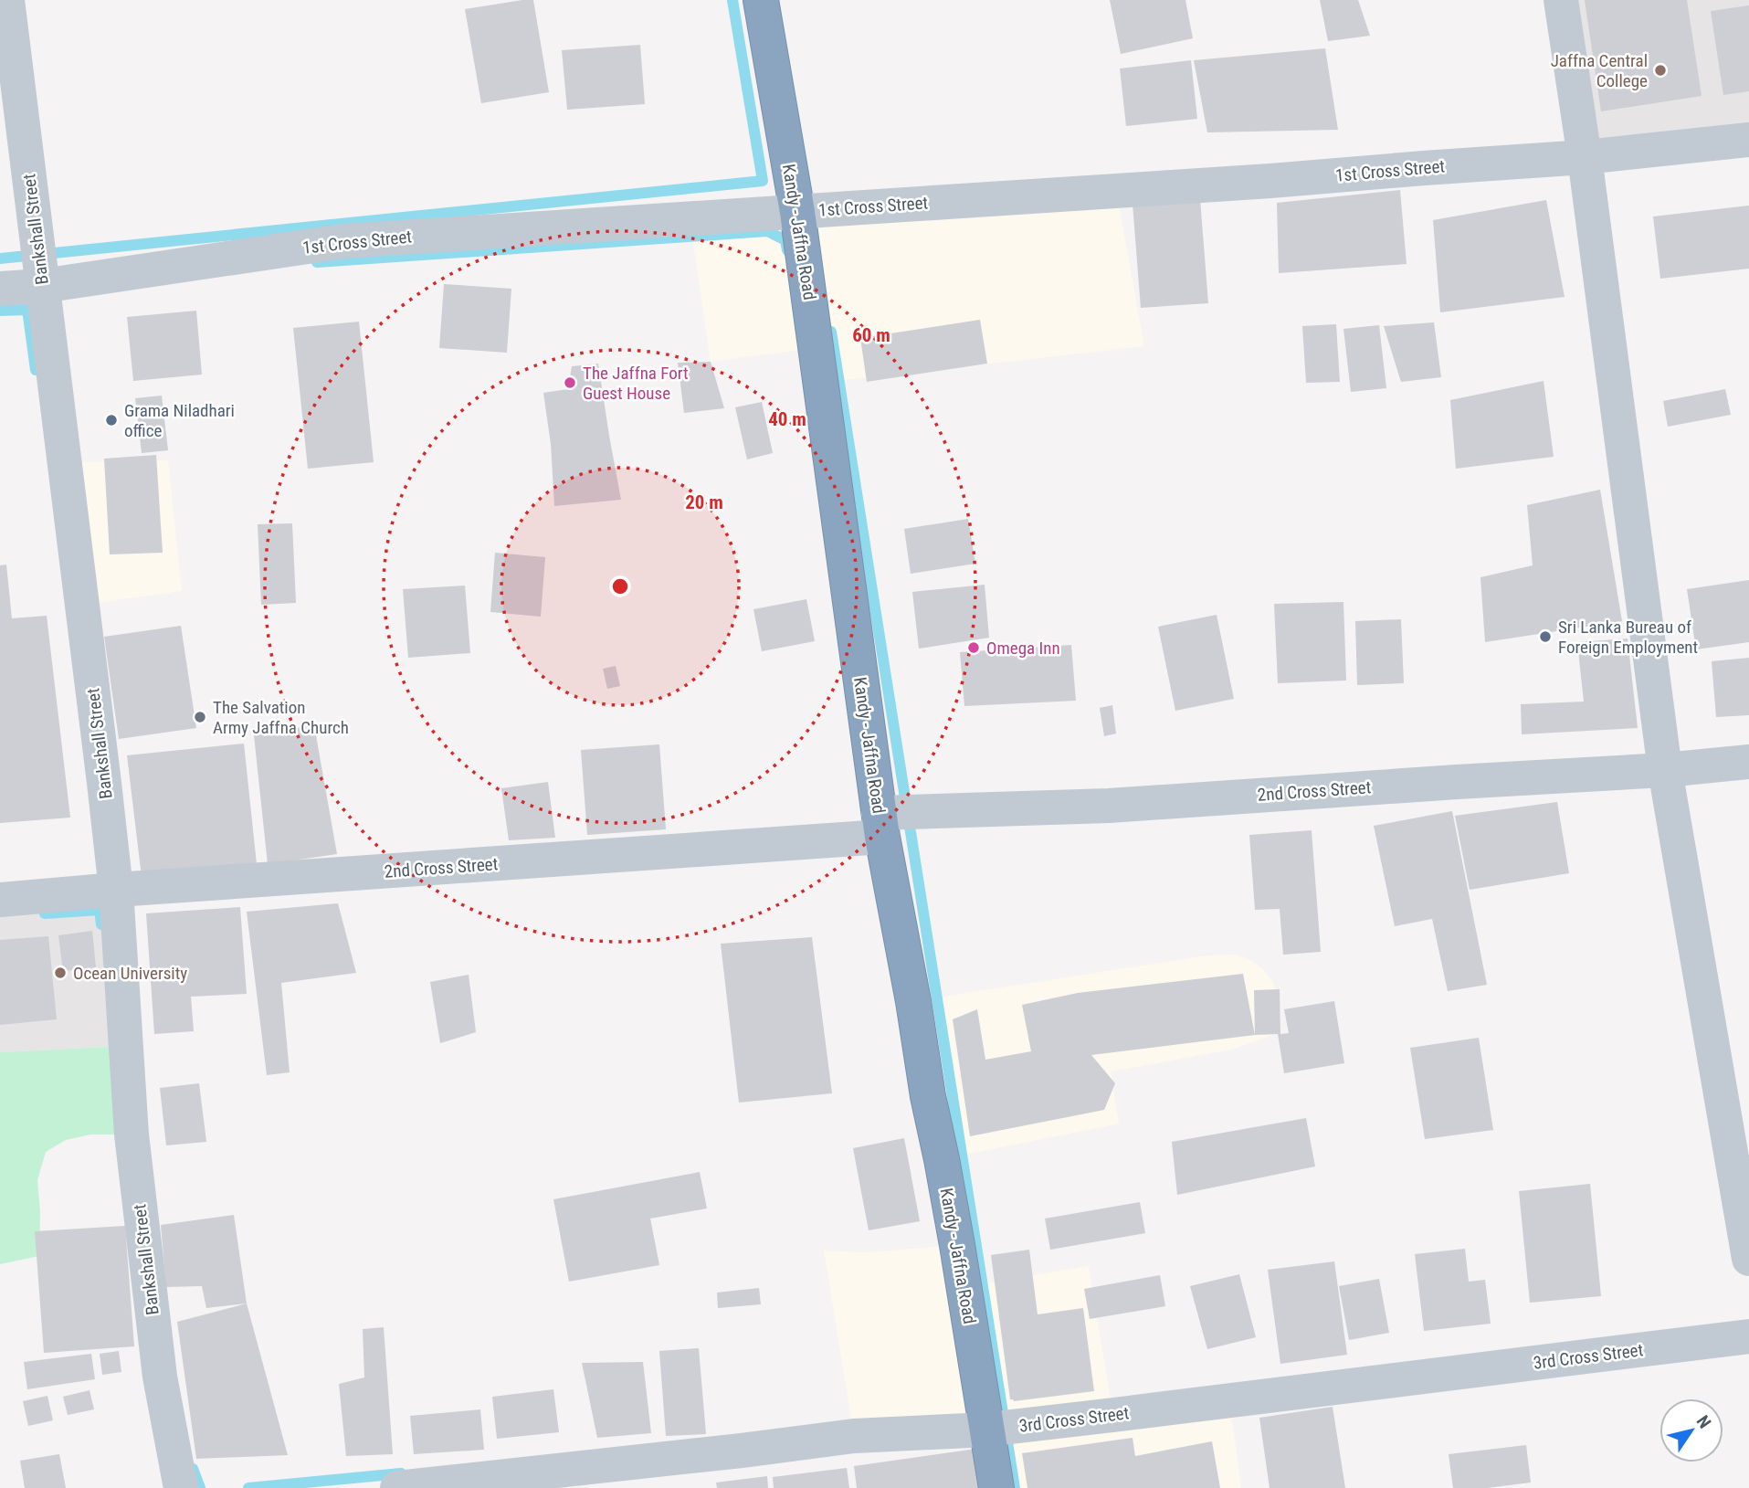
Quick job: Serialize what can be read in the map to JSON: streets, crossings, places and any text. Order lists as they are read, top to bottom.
{
  "streets": {
    "highway": ["Kandy - Jaffna Road"],
    "street": [
      "1st Cross Street",
      "Bankshall Street",
      "2nd Cross Street",
      "3rd Cross Street"
    ]
  },
  "crossings": [
    ["1st Cross Street", "Bankshall Street"],
    ["1st Cross Street", "Kandy - Jaffna Road"],
    ["Bankshall Street", "2nd Cross Street"],
    ["Kandy - Jaffna Road", "2nd Cross Street"],
    ["Kandy - Jaffna Road", "3rd Cross Street"]
  ],
  "places": [
    "Jaffna Central College",
    "The Jaffna Fort Guest House",
    "Grama Niladhari office",
    "Sri Lanka Bureau of Foreign Employment",
    "Omega Inn",
    "The Salvation Army Jaffna Church",
    "Ocean University"
  ],
  "north": "top right",
  "rings": ["60 m", "40 m", "20 m"]
}
